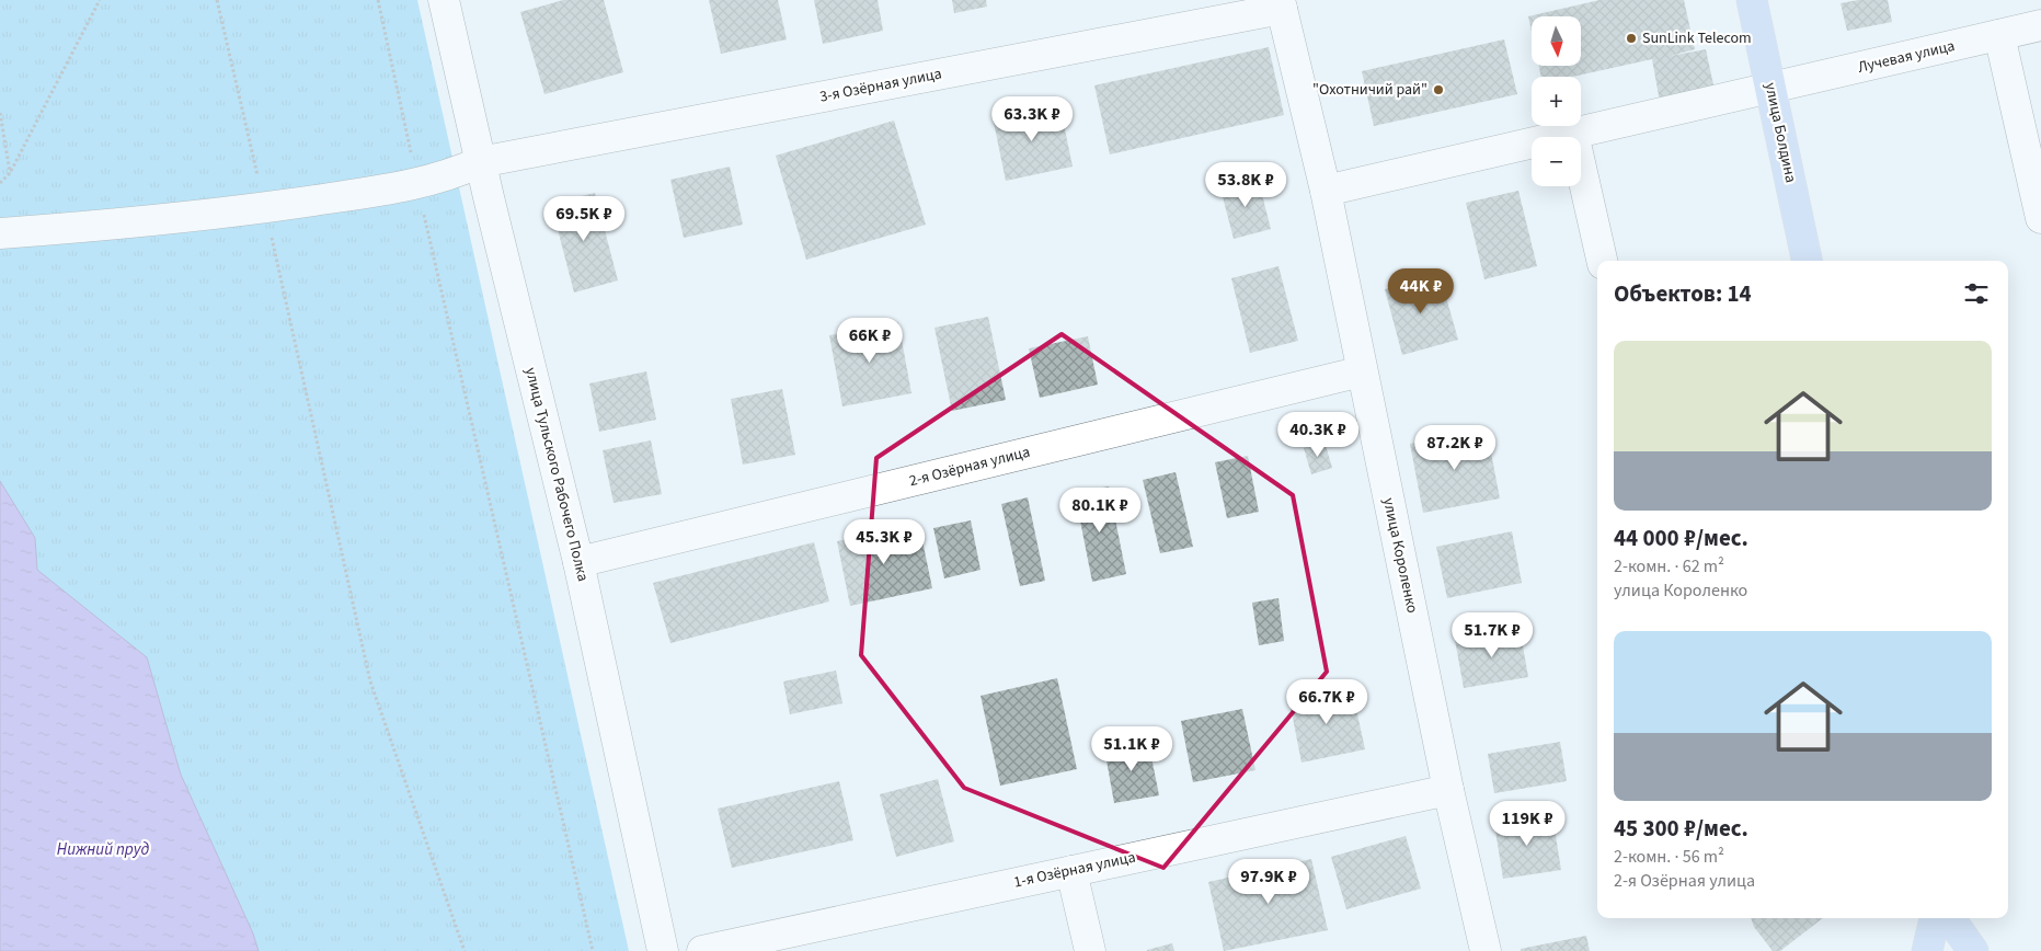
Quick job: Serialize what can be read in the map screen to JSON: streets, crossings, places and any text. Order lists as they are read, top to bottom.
{
  "streets": {
    "main road": ["улица Болдина"],
    "street": [
      "Лучевая улица",
      "3-я Озёрная улица",
      "2-я Озёрная улица",
      "улица Тульского Рабочего Полка",
      "улица Короленко",
      "1-я Озёрная улица"
    ]
  },
  "crossings": [
    ["Лучевая улица", "улица Болдина"],
    ["Лучевая улица", "улица Короленко"],
    ["3-я Озёрная улица", "улица Тульского Рабочего Полка"],
    ["3-я Озёрная улица", "улица Короленко"],
    ["2-я Озёрная улица", "улица Тульского Рабочего Полка"],
    ["2-я Озёрная улица", "улица Короленко"],
    ["улица Короленко", "1-я Озёрная улица"]
  ],
  "water": ["Нижний пруд"],
  "places": ["SunLink Telecom", "\"Охотничий рай\""],
  "north": "bottom",
  "page": {
    "map_buttons": ["+", "−"],
    "price": [
      "63.3K ₽",
      "53.8K ₽",
      "69.5K ₽",
      "44K ₽",
      "66K ₽",
      "40.3K ₽",
      "87.2K ₽",
      "80.1K ₽",
      "45.3K ₽",
      "51.7K ₽",
      "66.7K ₽",
      "51.1K ₽",
      "119K ₽",
      "97.9K ₽"
    ],
    "heading": "Объектов: 14",
    "list": [
      {
        "name": "44 000 ₽/мес.",
        "note": "2-комн. · 62 m² · улица Короленко"
      },
      {
        "name": "45 300 ₽/мес.",
        "note": "2-комн. · 56 m² · 2-я Озёрная улица"
      }
    ]
  }
}
